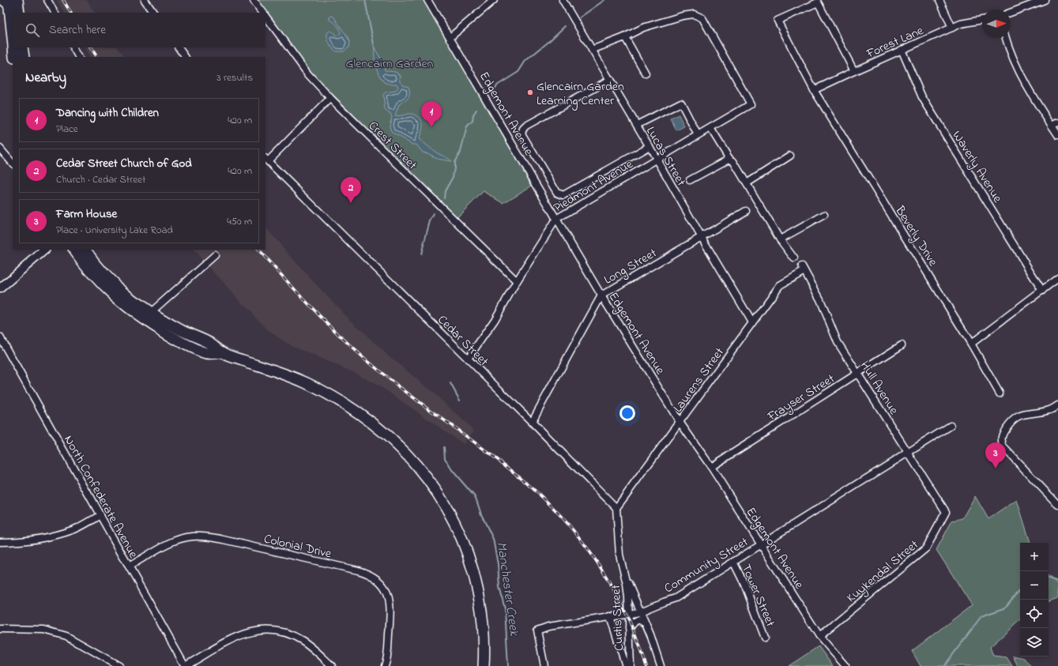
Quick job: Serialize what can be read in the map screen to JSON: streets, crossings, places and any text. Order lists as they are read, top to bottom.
{
  "streets": {
    "street": [
      "Forest Lane",
      "Edgemont Avenue",
      "Crest Street",
      "Lucas Street",
      "Waverly Avenue",
      "Piedmont Avenue",
      "Beverly Drive",
      "Long Street",
      "Cedar Street",
      "Laurens Street",
      "Hull Avenue",
      "Frayser Street",
      "North Confederate Avenue",
      "Colonial Drive",
      "Community Street",
      "Kuykendal Street",
      "Tower Street",
      "Curtis Street"
    ]
  },
  "crossings": [
    ["Forest Lane", "Waverly Avenue"],
    ["Forest Lane", "Beverly Drive"],
    ["Edgemont Avenue", "Piedmont Avenue"],
    ["Edgemont Avenue", "Long Street"],
    ["Edgemont Avenue", "Laurens Street"],
    ["Edgemont Avenue", "Frayser Street"],
    ["Edgemont Avenue", "Community Street"],
    ["Edgemont Avenue", "Kuykendal Street"],
    ["Crest Street", "Piedmont Avenue"],
    ["Lucas Street", "Piedmont Avenue"],
    ["Lucas Street", "Long Street"],
    ["Lucas Street", "Laurens Street"],
    ["Piedmont Avenue", "Cedar Street"],
    ["Long Street", "Cedar Street"],
    ["Cedar Street", "Laurens Street"],
    ["Cedar Street", "Curtis Street"],
    ["Laurens Street", "Hull Avenue"],
    ["Laurens Street", "Curtis Street"],
    ["Hull Avenue", "Frayser Street"],
    ["Hull Avenue", "Community Street"],
    ["Hull Avenue", "Kuykendal Street"],
    ["North Confederate Avenue", "Colonial Drive"],
    ["Community Street", "Tower Street"],
    ["Community Street", "Curtis Street"]
  ],
  "water": ["Manchester Creek"],
  "parks": ["Glencairn Garden"],
  "places": ["Glencairn Garden Learning Center"],
  "north": "right",
  "page": {
    "search": "Search here",
    "heading": ["Nearby", "3 results"],
    "list": [
      {
        "mark": "1",
        "name": "Dancing with Children",
        "note": "Place",
        "value": "420 m"
      },
      {
        "mark": "2",
        "name": "Cedar Street Church of God",
        "note": "Church · Cedar Street",
        "value": "420 m"
      },
      {
        "mark": "3",
        "name": "Farm House",
        "note": "Place · University Lake Road",
        "value": "450 m"
      }
    ],
    "pins": ["1", "2", "3"],
    "map_buttons": ["+", "−"]
  }
}
